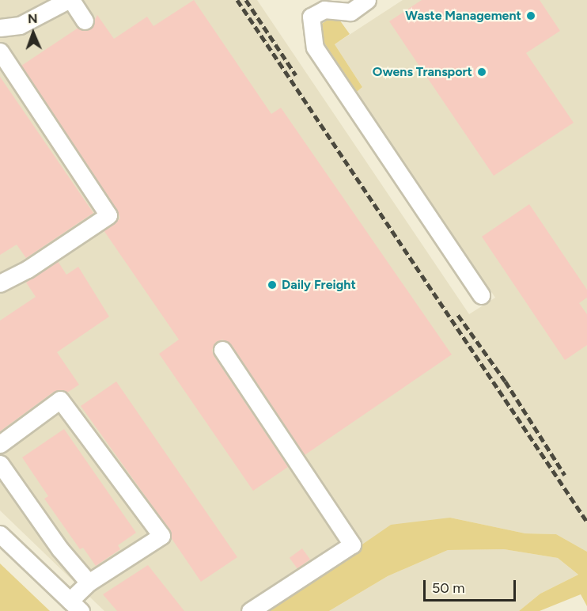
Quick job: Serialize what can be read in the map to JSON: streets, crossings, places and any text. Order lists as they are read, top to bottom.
{
  "places": ["Waste Management", "Owens Transport", "Daily Freight"],
  "scale_bar": "50 m",
  "north": "top"
}
